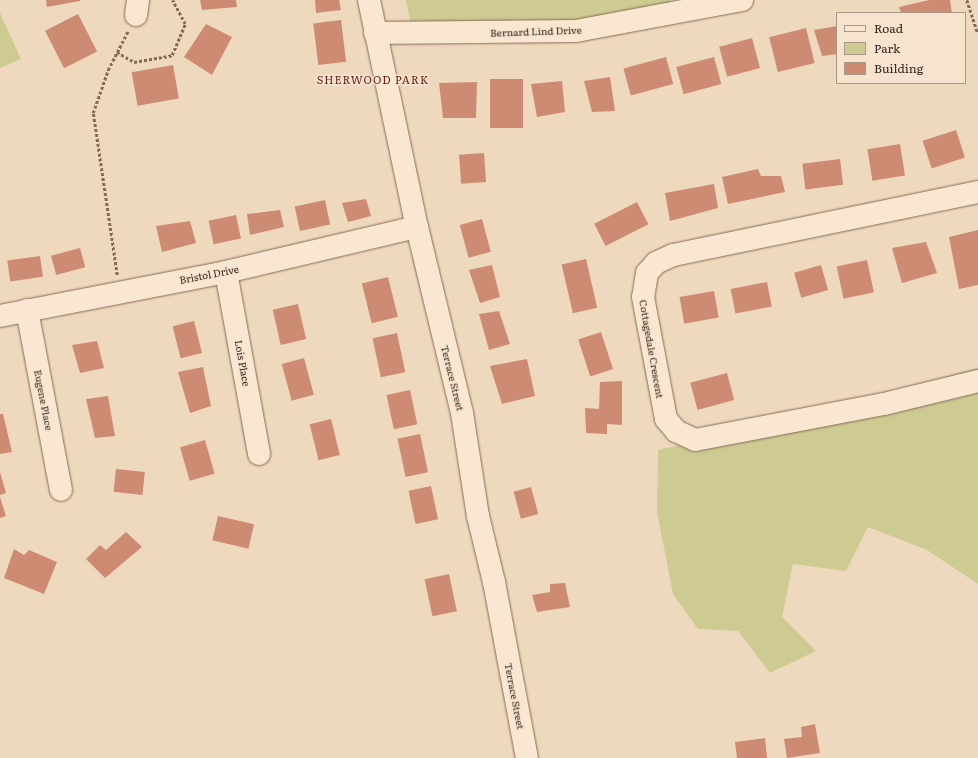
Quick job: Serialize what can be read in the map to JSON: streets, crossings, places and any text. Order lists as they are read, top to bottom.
{
  "streets": {
    "street": [
      "Bernard Lind Drive",
      "Bristol Drive",
      "Cottagedale Crescent",
      "Lois Place",
      "Terrace Street",
      "Eugene Place"
    ]
  },
  "crossings": [
    ["Bernard Lind Drive", "Terrace Street"],
    ["Bristol Drive", "Lois Place"],
    ["Bristol Drive", "Terrace Street"],
    ["Bristol Drive", "Eugene Place"]
  ],
  "districts": ["SHERWOOD PARK"],
  "legend": ["Road", "Park", "Building"]
}
